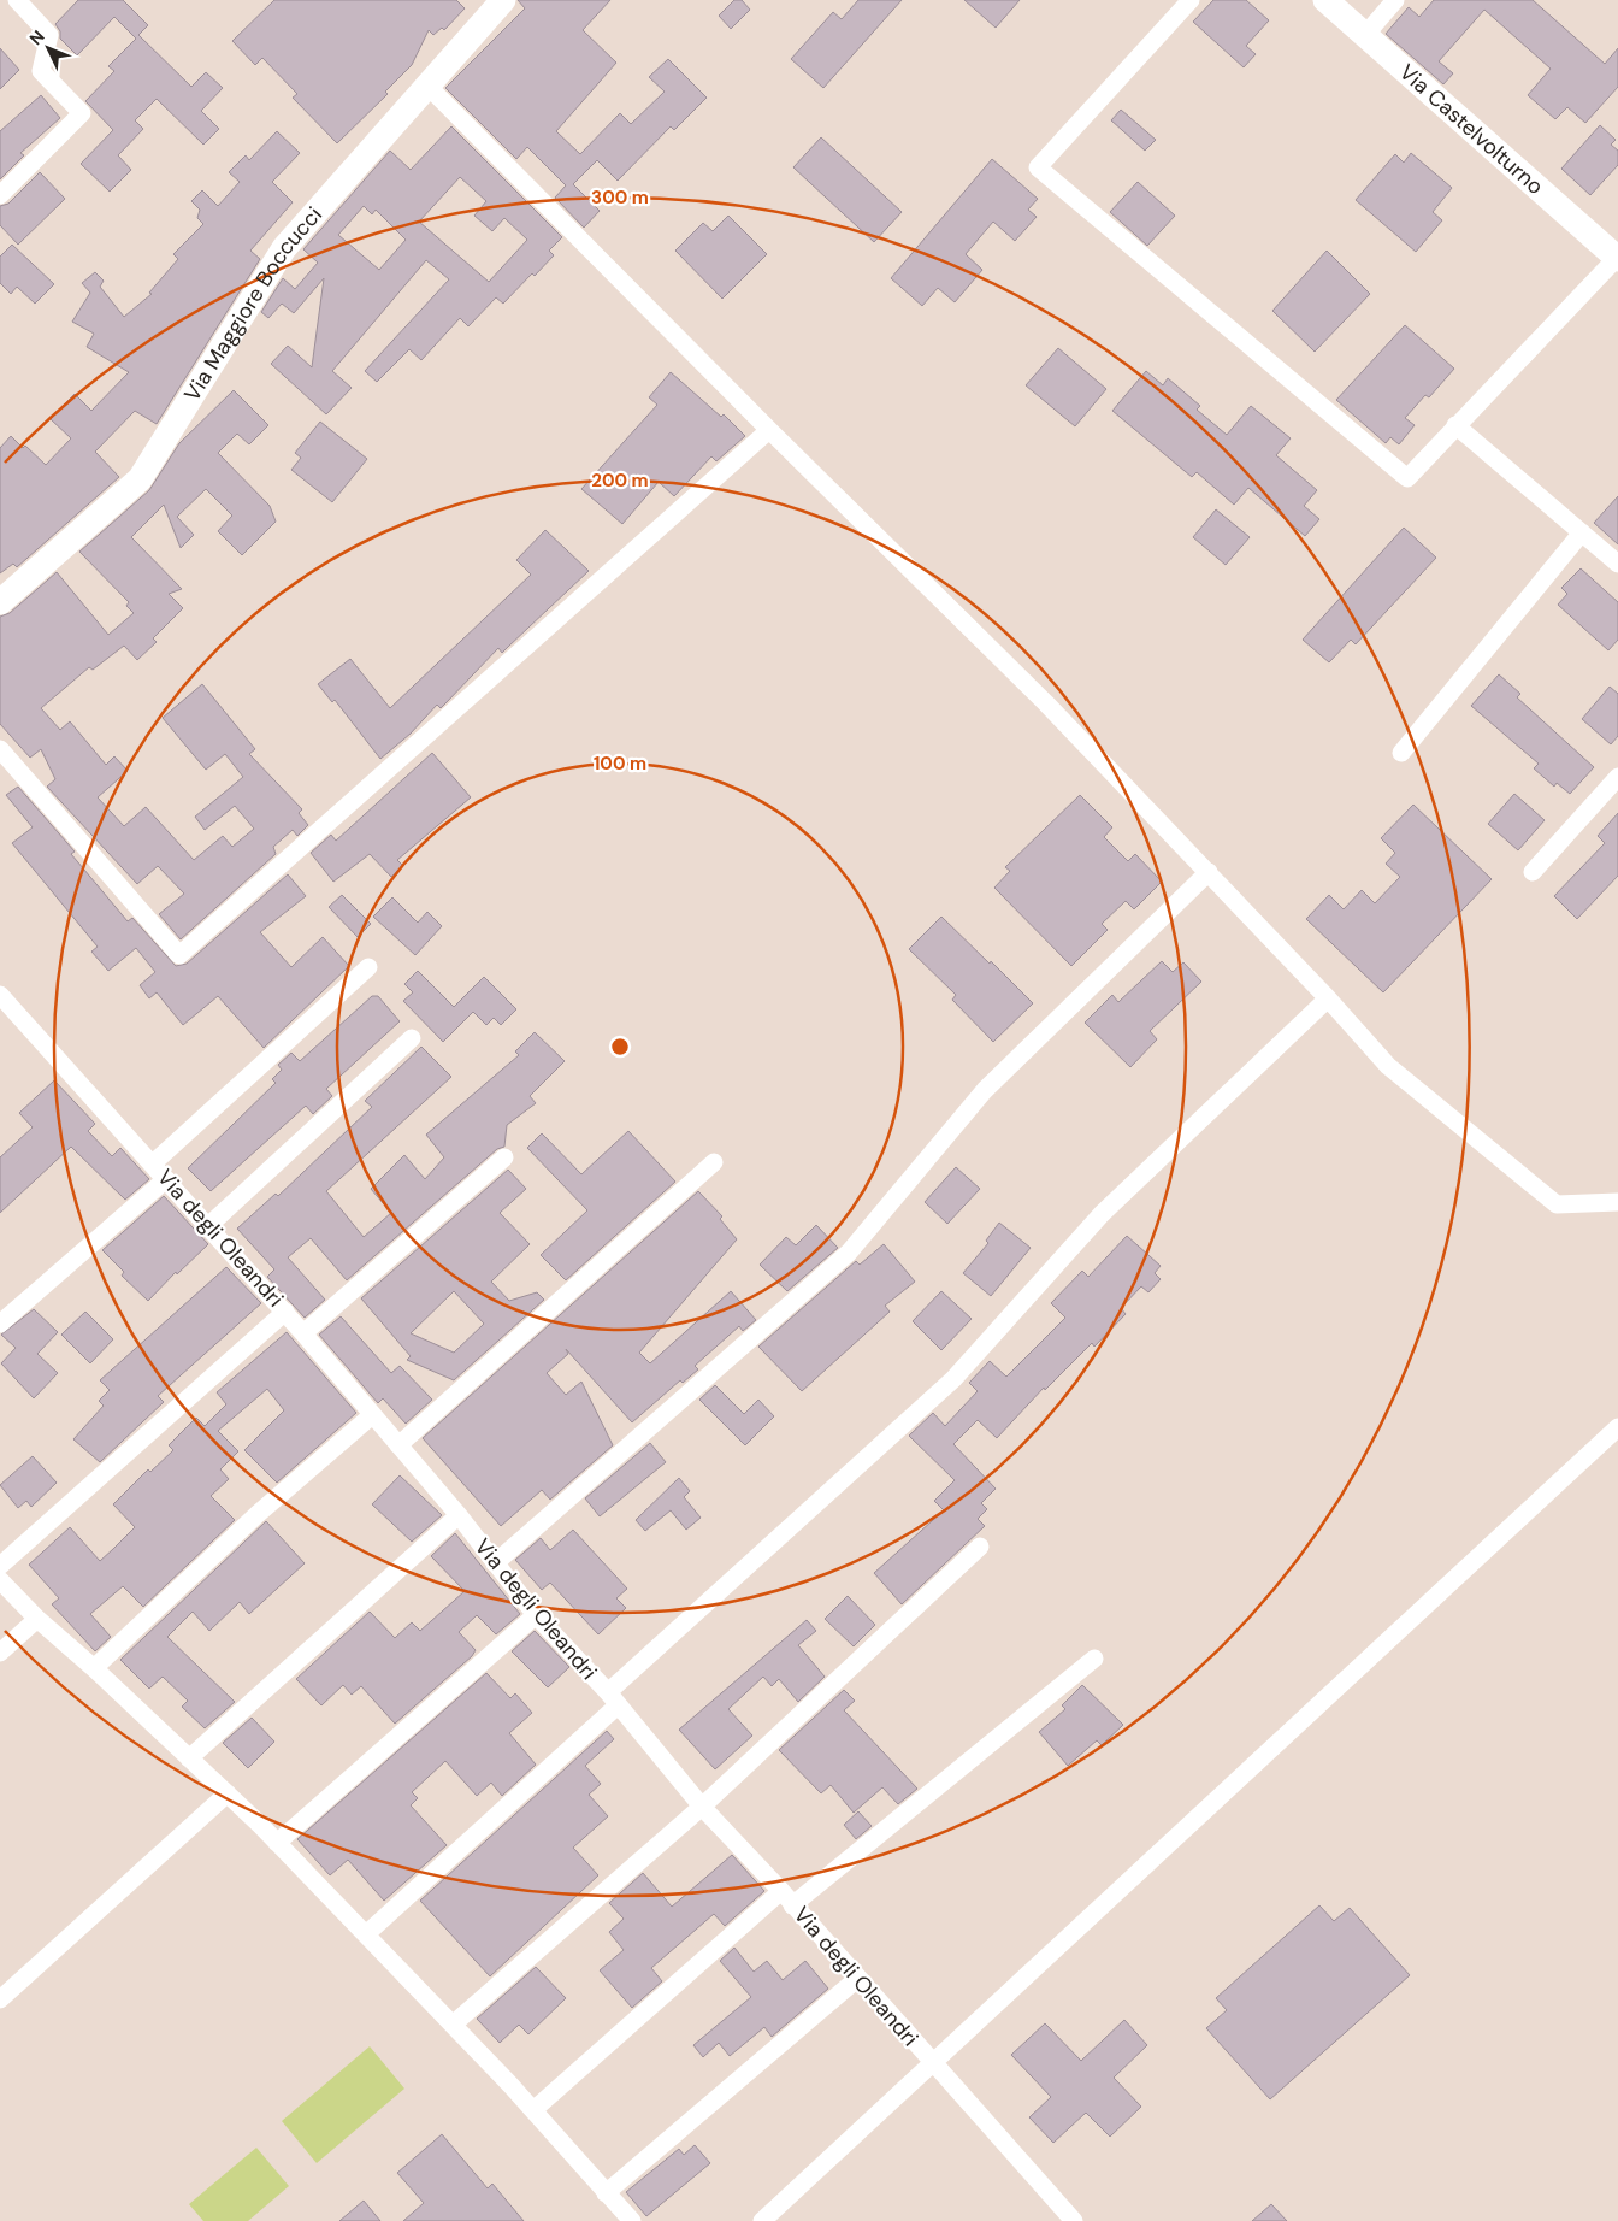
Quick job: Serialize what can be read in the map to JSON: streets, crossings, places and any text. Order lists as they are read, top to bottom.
{
  "streets": {
    "street": ["Via Castelvolturno", "Via Maggiore Boccucci", "Via degli Oleandri"]
  },
  "north": "top left",
  "rings": ["300 m", "200 m", "100 m"]
}
